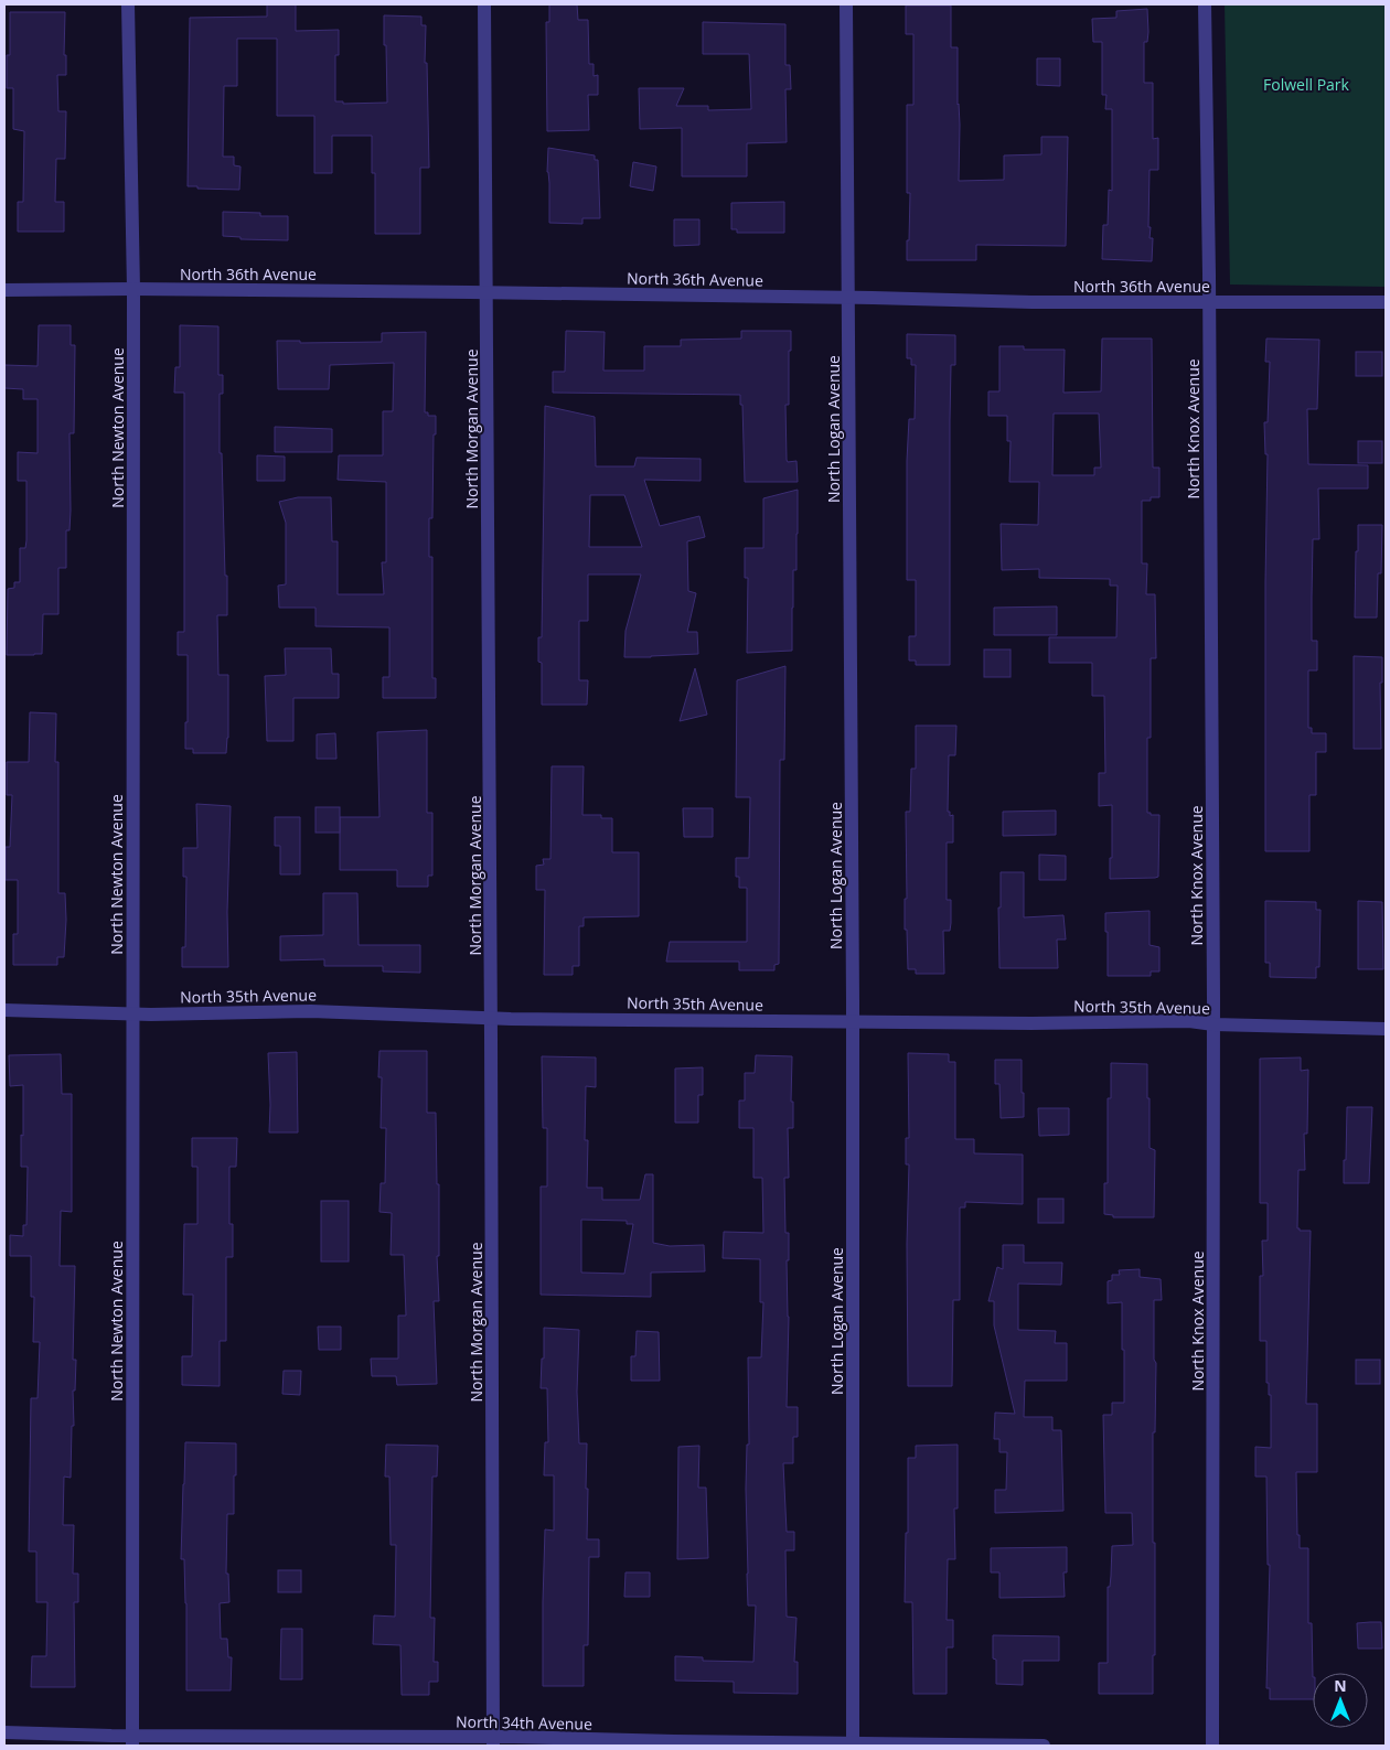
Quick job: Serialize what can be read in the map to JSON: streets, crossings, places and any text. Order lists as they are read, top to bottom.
{
  "streets": {
    "street": [
      "North 36th Avenue",
      "North Newton Avenue",
      "North Morgan Avenue",
      "North Logan Avenue",
      "North Knox Avenue",
      "North 35th Avenue",
      "North 34th Avenue"
    ]
  },
  "crossings": [
    ["North 36th Avenue", "North Newton Avenue"],
    ["North 36th Avenue", "North Morgan Avenue"],
    ["North 36th Avenue", "North Logan Avenue"],
    ["North 36th Avenue", "North Knox Avenue"],
    ["North Newton Avenue", "North 35th Avenue"],
    ["North Newton Avenue", "North 34th Avenue"],
    ["North Morgan Avenue", "North 35th Avenue"],
    ["North Morgan Avenue", "North 34th Avenue"],
    ["North Logan Avenue", "North 35th Avenue"],
    ["North Logan Avenue", "North 34th Avenue"],
    ["North Knox Avenue", "North 35th Avenue"]
  ],
  "parks": ["Folwell Park"],
  "north": "top"
}
